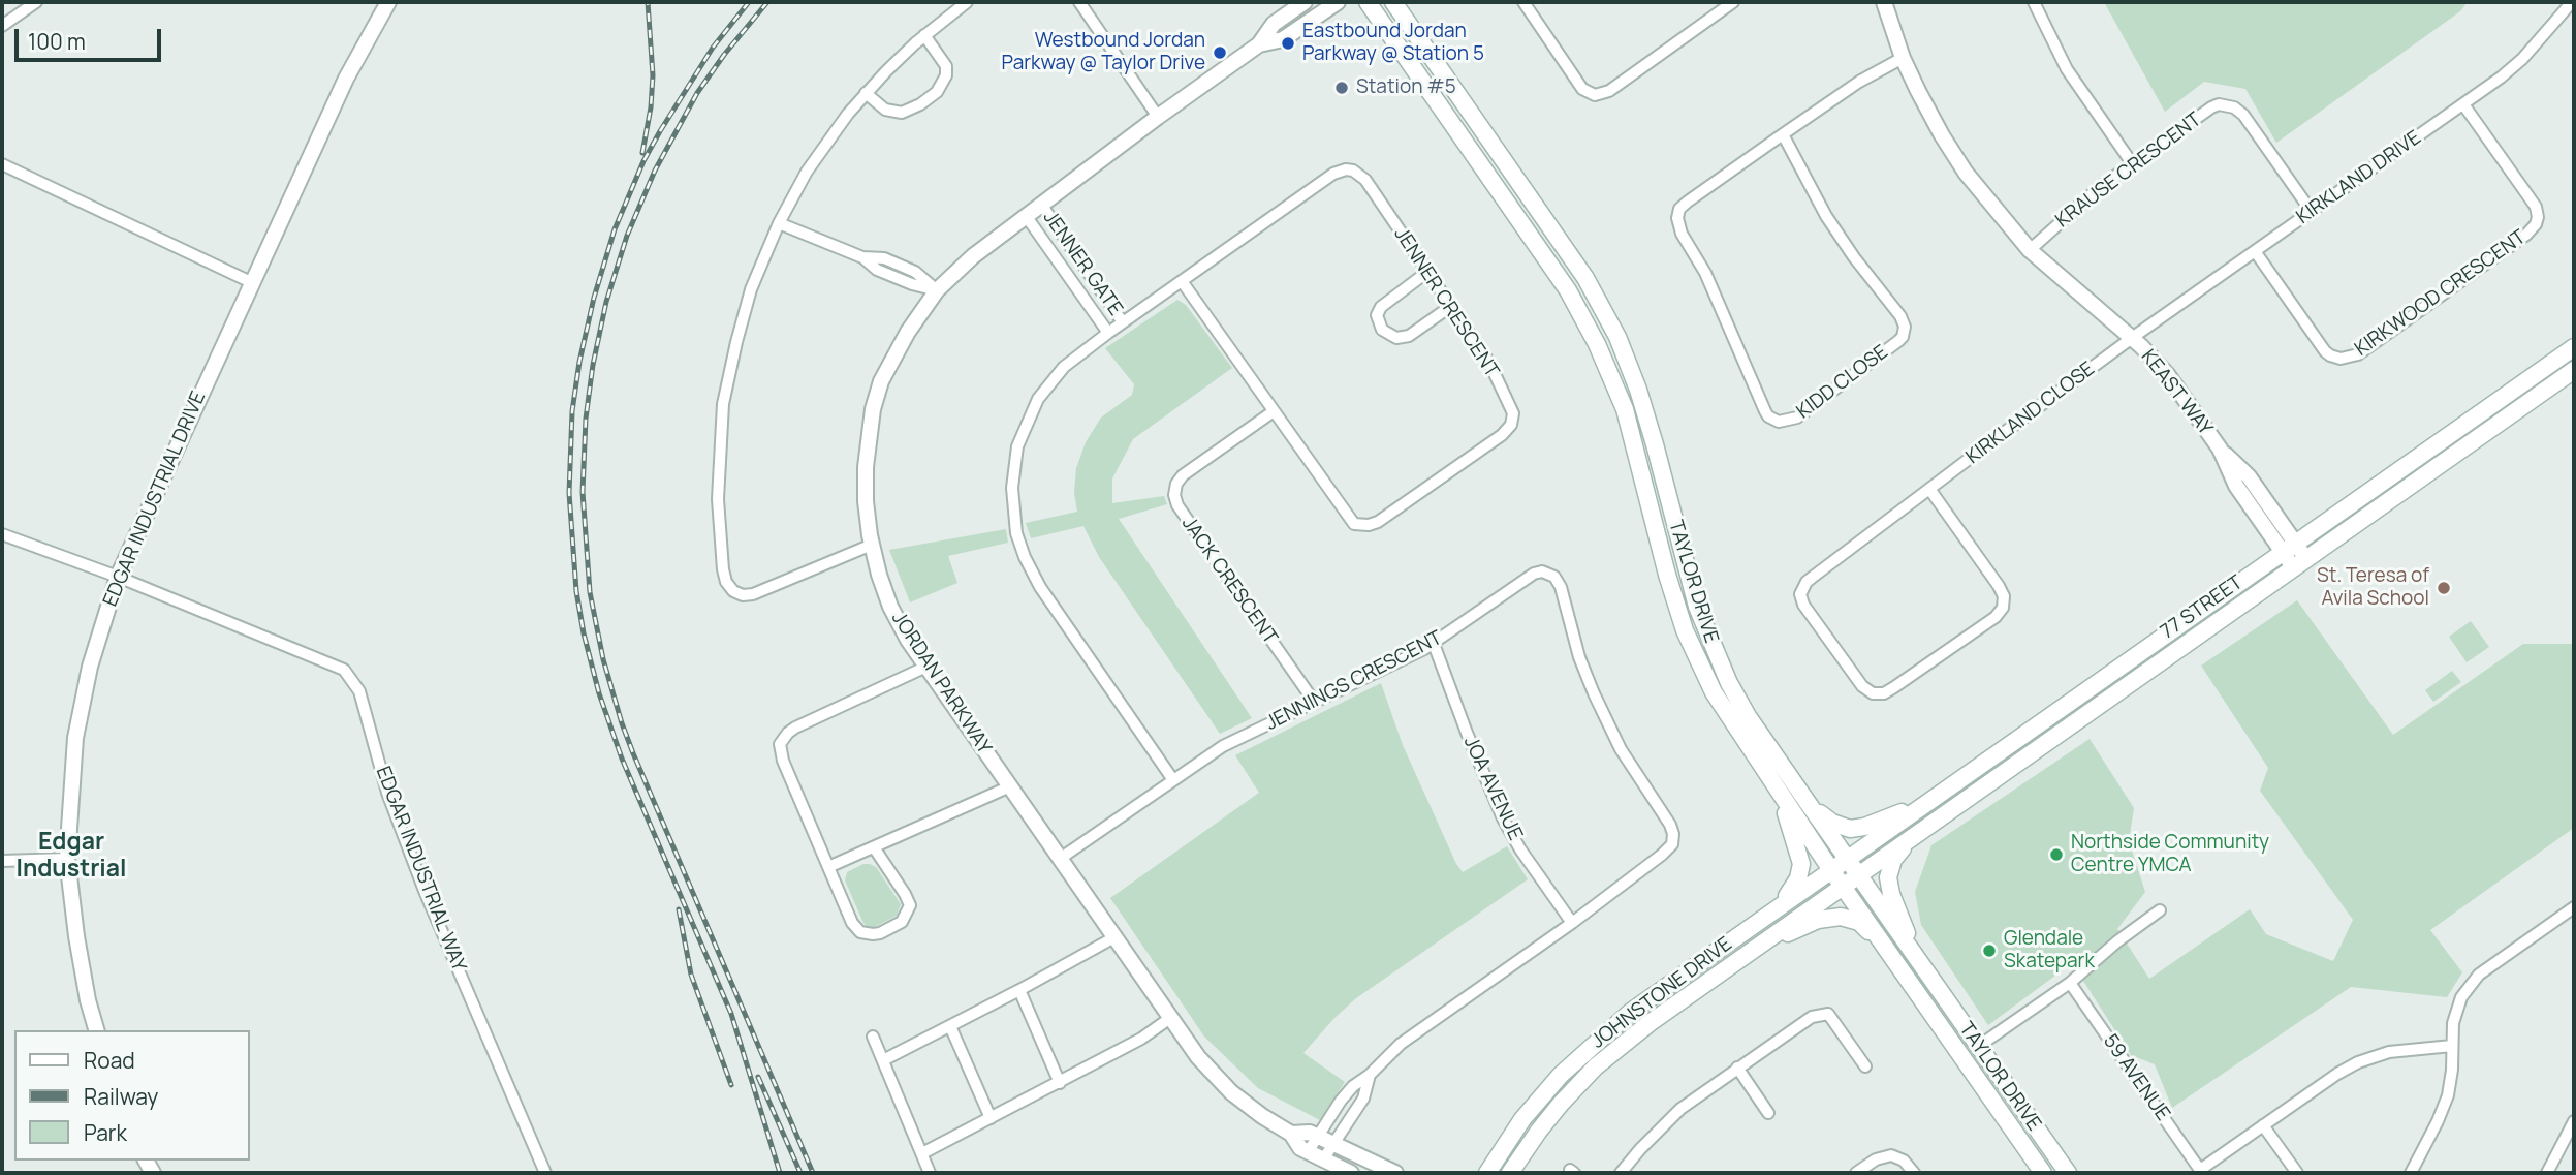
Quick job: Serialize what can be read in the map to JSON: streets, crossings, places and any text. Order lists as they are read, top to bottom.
{
  "streets": {
    "main road": ["TAYLOR DRIVE", "77 STREET", "JOHNSTONE DRIVE"],
    "street": [
      "KRAUSE CRESCENT",
      "KIRKLAND DRIVE",
      "JENNER GATE",
      "KIRKWOOD CRESCENT",
      "JENNER CRESCENT",
      "KIDD CLOSE",
      "KEAST WAY",
      "KIRKLAND CLOSE",
      "EDGAR INDUSTRIAL DRIVE",
      "JACK CRESCENT",
      "JENNINGS CRESCENT",
      "JORDAN PARKWAY",
      "JOA AVENUE",
      "EDGAR INDUSTRIAL WAY",
      "59 AVENUE"
    ]
  },
  "crossings": [
    ["KRAUSE CRESCENT", "KIRKLAND DRIVE"],
    ["KRAUSE CRESCENT", "KEAST WAY"],
    ["KIRKLAND DRIVE", "KIRKWOOD CRESCENT"],
    ["KIRKLAND DRIVE", "KEAST WAY"],
    ["KIRKLAND DRIVE", "KIRKLAND CLOSE"],
    ["JENNER GATE", "JENNER CRESCENT"],
    ["JENNER GATE", "JORDAN PARKWAY"],
    ["JENNER CRESCENT", "JACK CRESCENT"],
    ["JENNER CRESCENT", "JENNINGS CRESCENT"],
    ["KIDD CLOSE", "KEAST WAY"],
    ["KEAST WAY", "KIRKLAND CLOSE"],
    ["KEAST WAY", "77 STREET"],
    ["EDGAR INDUSTRIAL DRIVE", "EDGAR INDUSTRIAL WAY"],
    ["JACK CRESCENT", "JENNINGS CRESCENT"],
    ["TAYLOR DRIVE", "77 STREET"],
    ["TAYLOR DRIVE", "JOHNSTONE DRIVE"],
    ["77 STREET", "JOHNSTONE DRIVE"],
    ["JENNINGS CRESCENT", "JORDAN PARKWAY"],
    ["JENNINGS CRESCENT", "JOA AVENUE"]
  ],
  "districts": ["Edgar Industrial"],
  "places": [
    "Eastbound Jordan Parkway @ Station 5",
    "Westbound Jordan Parkway @ Taylor Drive",
    "Station #5",
    "St. Teresa of Avila School",
    "Northside Community Centre YMCA",
    "Glendale Skatepark"
  ],
  "legend": ["Road", "Railway", "Park"],
  "scale_bar": "100 m"
}
